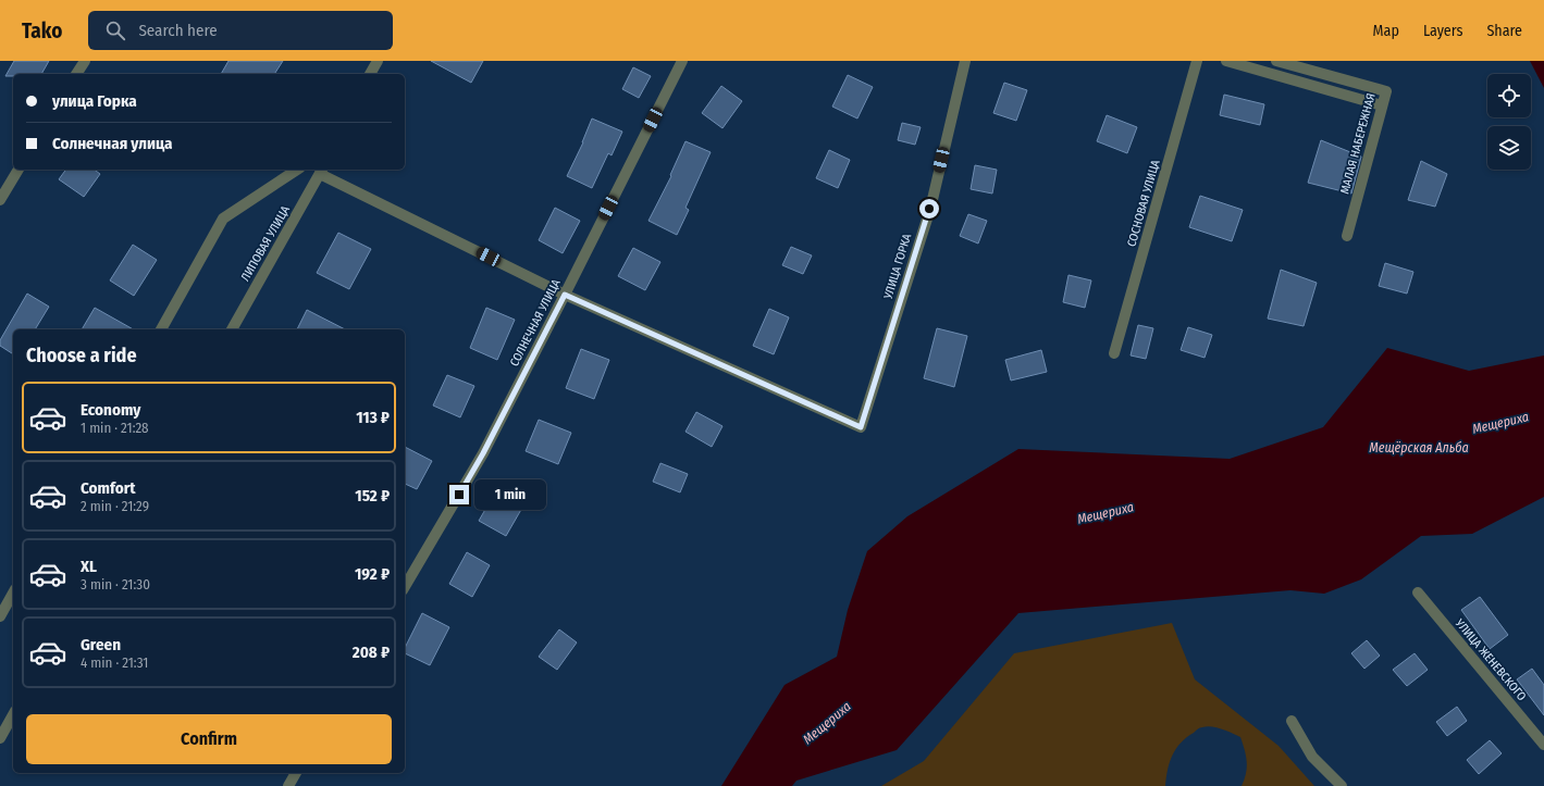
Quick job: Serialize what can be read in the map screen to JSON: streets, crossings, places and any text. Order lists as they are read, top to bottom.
{
  "streets": {
    "street": [
      "МАЛАЯ НАБЕРЕЖНАЯ",
      "СОСНОВАЯ УЛИЦА",
      "ЛИПОВАЯ УЛИЦА",
      "УЛИЦА ГОРКА",
      "СОЛНЕЧНАЯ УЛИЦА",
      "УЛИЦА ЖЕНЕВСКОГО"
    ]
  },
  "crossings": [
    ["УЛИЦА ГОРКА", "СОЛНЕЧНАЯ УЛИЦА"]
  ],
  "water": ["Мещериха", "Мещёрская Альба"],
  "page": {
    "header": "Tako",
    "search": "Search here",
    "nav": ["Map", "Layers", "Share"],
    "banner": ["улица Горка", "Солнечная улица"],
    "heading": "Choose a ride",
    "list": [
      {
        "name": "Economy",
        "note": "1 min · 21:28",
        "value": "113 ₽"
      },
      {
        "name": "Comfort",
        "note": "2 min · 21:29",
        "value": "152 ₽"
      },
      {
        "name": "XL",
        "note": "3 min · 21:30",
        "value": "192 ₽"
      },
      {
        "name": "Green",
        "note": "4 min · 21:31",
        "value": "208 ₽"
      }
    ],
    "bubble": "1 min",
    "buttons": "Confirm"
  }
}
